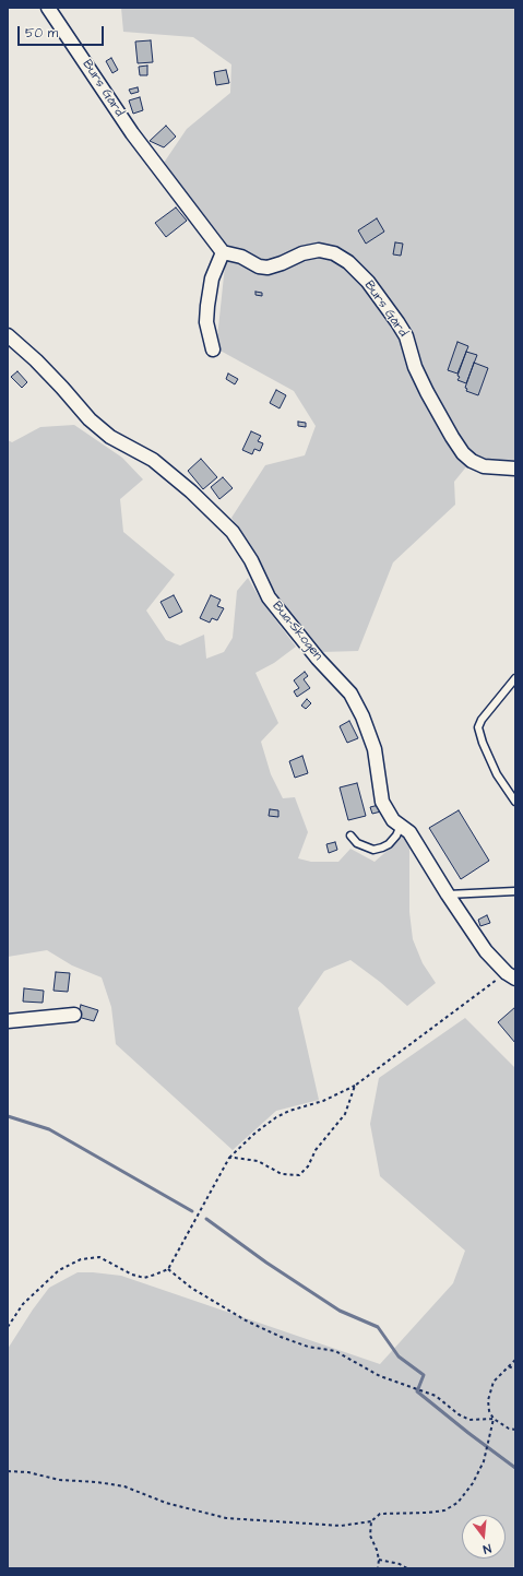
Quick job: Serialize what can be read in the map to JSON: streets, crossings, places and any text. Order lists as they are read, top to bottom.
{
  "streets": {
    "street": ["Burs Gård", "Bua-Skogen"]
  },
  "scale_bar": "50 m",
  "north": "bottom"
}
